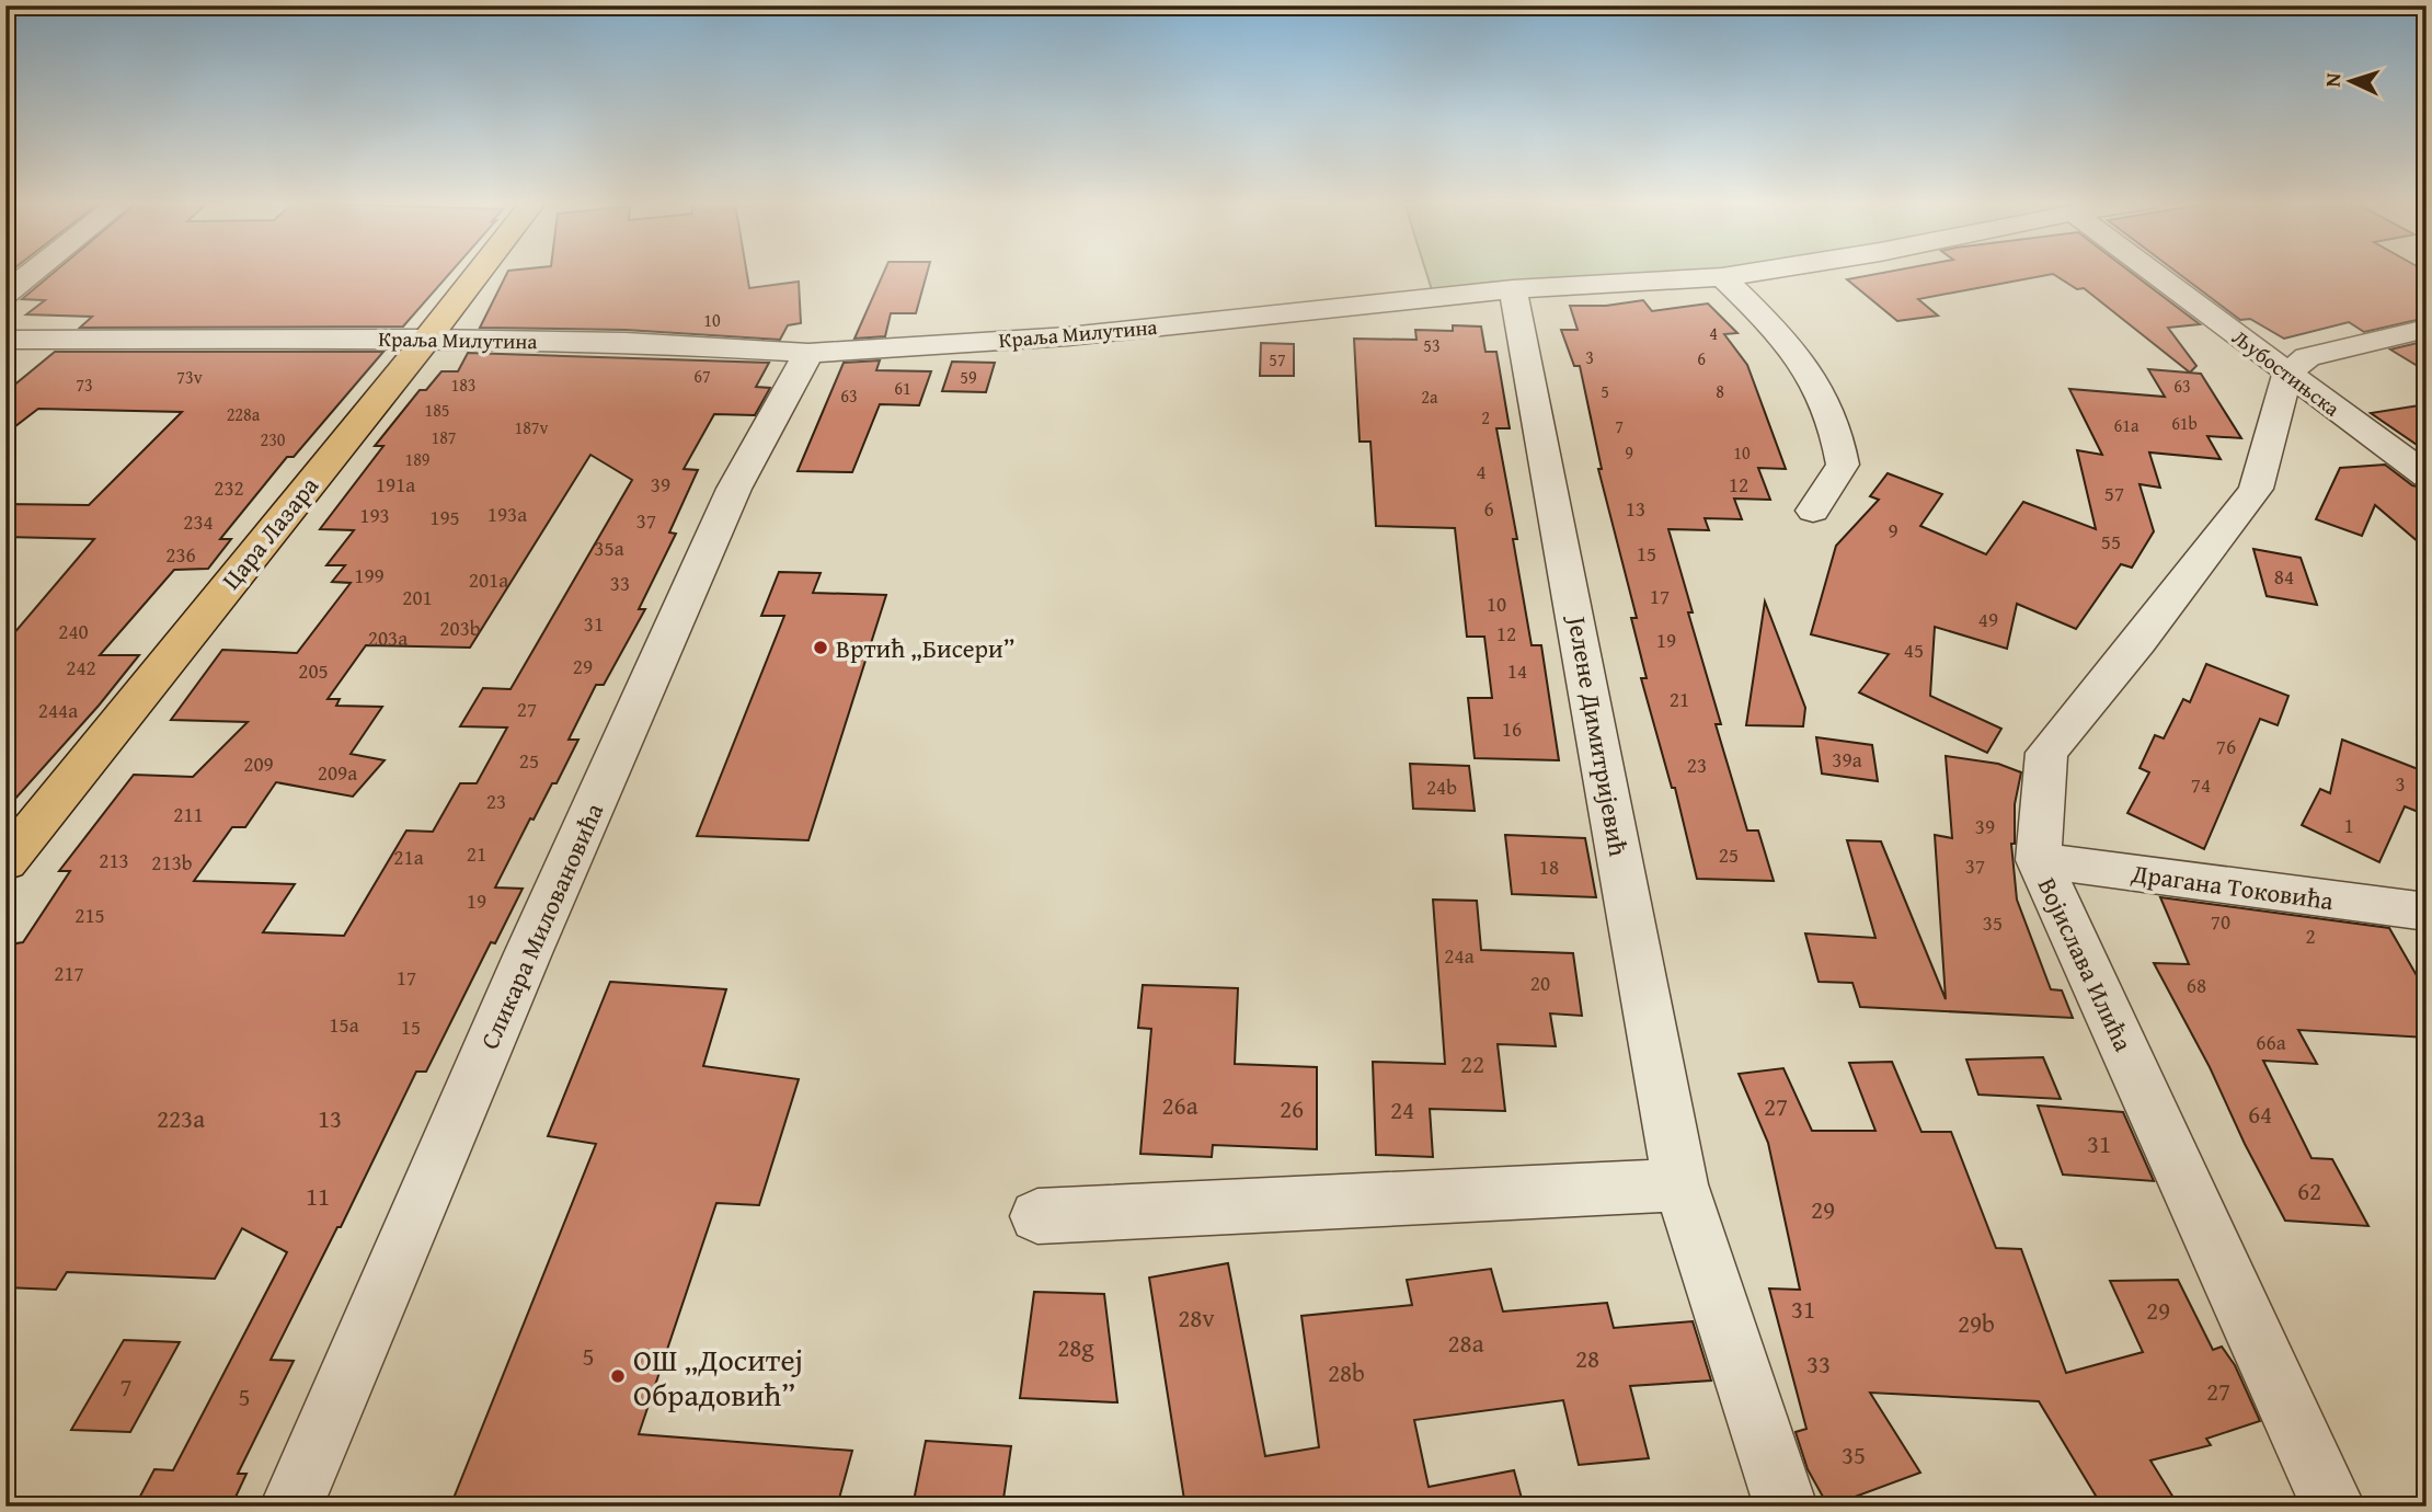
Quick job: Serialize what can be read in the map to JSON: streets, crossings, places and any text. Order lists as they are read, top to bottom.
{
  "streets": {
    "main road": ["Цара Лазара"],
    "street": [
      "Краља Милутина",
      "Љубостињска",
      "Јелене Димитријевић",
      "Драгана Токовића",
      "Сликара Миловановића",
      "Војислава Илића"
    ]
  },
  "crossings": [
    ["Краља Милутина", "Цара Лазара"],
    ["Краља Милутина", "Јелене Димитријевић"],
    ["Краља Милутина", "Сликара Миловановића"],
    ["Љубостињска", "Војислава Илића"],
    ["Драгана Токовића", "Војислава Илића"]
  ],
  "places": ["Вртић „Бисери”", "ОШ „Доситеј Обрадовић”"],
  "house_numbers": [
    "10",
    "4",
    "53",
    "3",
    "6",
    "57",
    "67",
    "73v",
    "59",
    "73",
    "183",
    "63",
    "61",
    "5",
    "8",
    "63",
    "2a",
    "185",
    "228a",
    "2",
    "61b",
    "61a",
    "7",
    "187v",
    "187",
    "230",
    "9",
    "10",
    "189",
    "4",
    "191a",
    "39",
    "12",
    "232",
    "57",
    "6",
    "13",
    "193a",
    "193",
    "195",
    "37",
    "234",
    "9",
    "55",
    "35a",
    "15",
    "236",
    "199",
    "84",
    "201a",
    "33",
    "17",
    "201",
    "10",
    "49",
    "31",
    "203b",
    "240",
    "12",
    "203a",
    "19",
    "45",
    "29",
    "242",
    "205",
    "14",
    "21",
    "27",
    "244a",
    "16",
    "76",
    "39a",
    "25",
    "209",
    "23",
    "209a",
    "3",
    "74",
    "24b",
    "23",
    "211",
    "1",
    "39",
    "21",
    "25",
    "21a",
    "213",
    "213b",
    "37",
    "18",
    "19",
    "215",
    "70",
    "35",
    "2",
    "24a",
    "217",
    "17",
    "20",
    "68",
    "15a",
    "15",
    "66a",
    "22",
    "26a",
    "27",
    "26",
    "24",
    "64",
    "223a",
    "13",
    "31",
    "62",
    "11",
    "29",
    "31",
    "29",
    "28v",
    "29b",
    "28a",
    "28g",
    "5",
    "28",
    "33",
    "28b",
    "7",
    "27",
    "5",
    "35"
  ],
  "north": "left"
}
